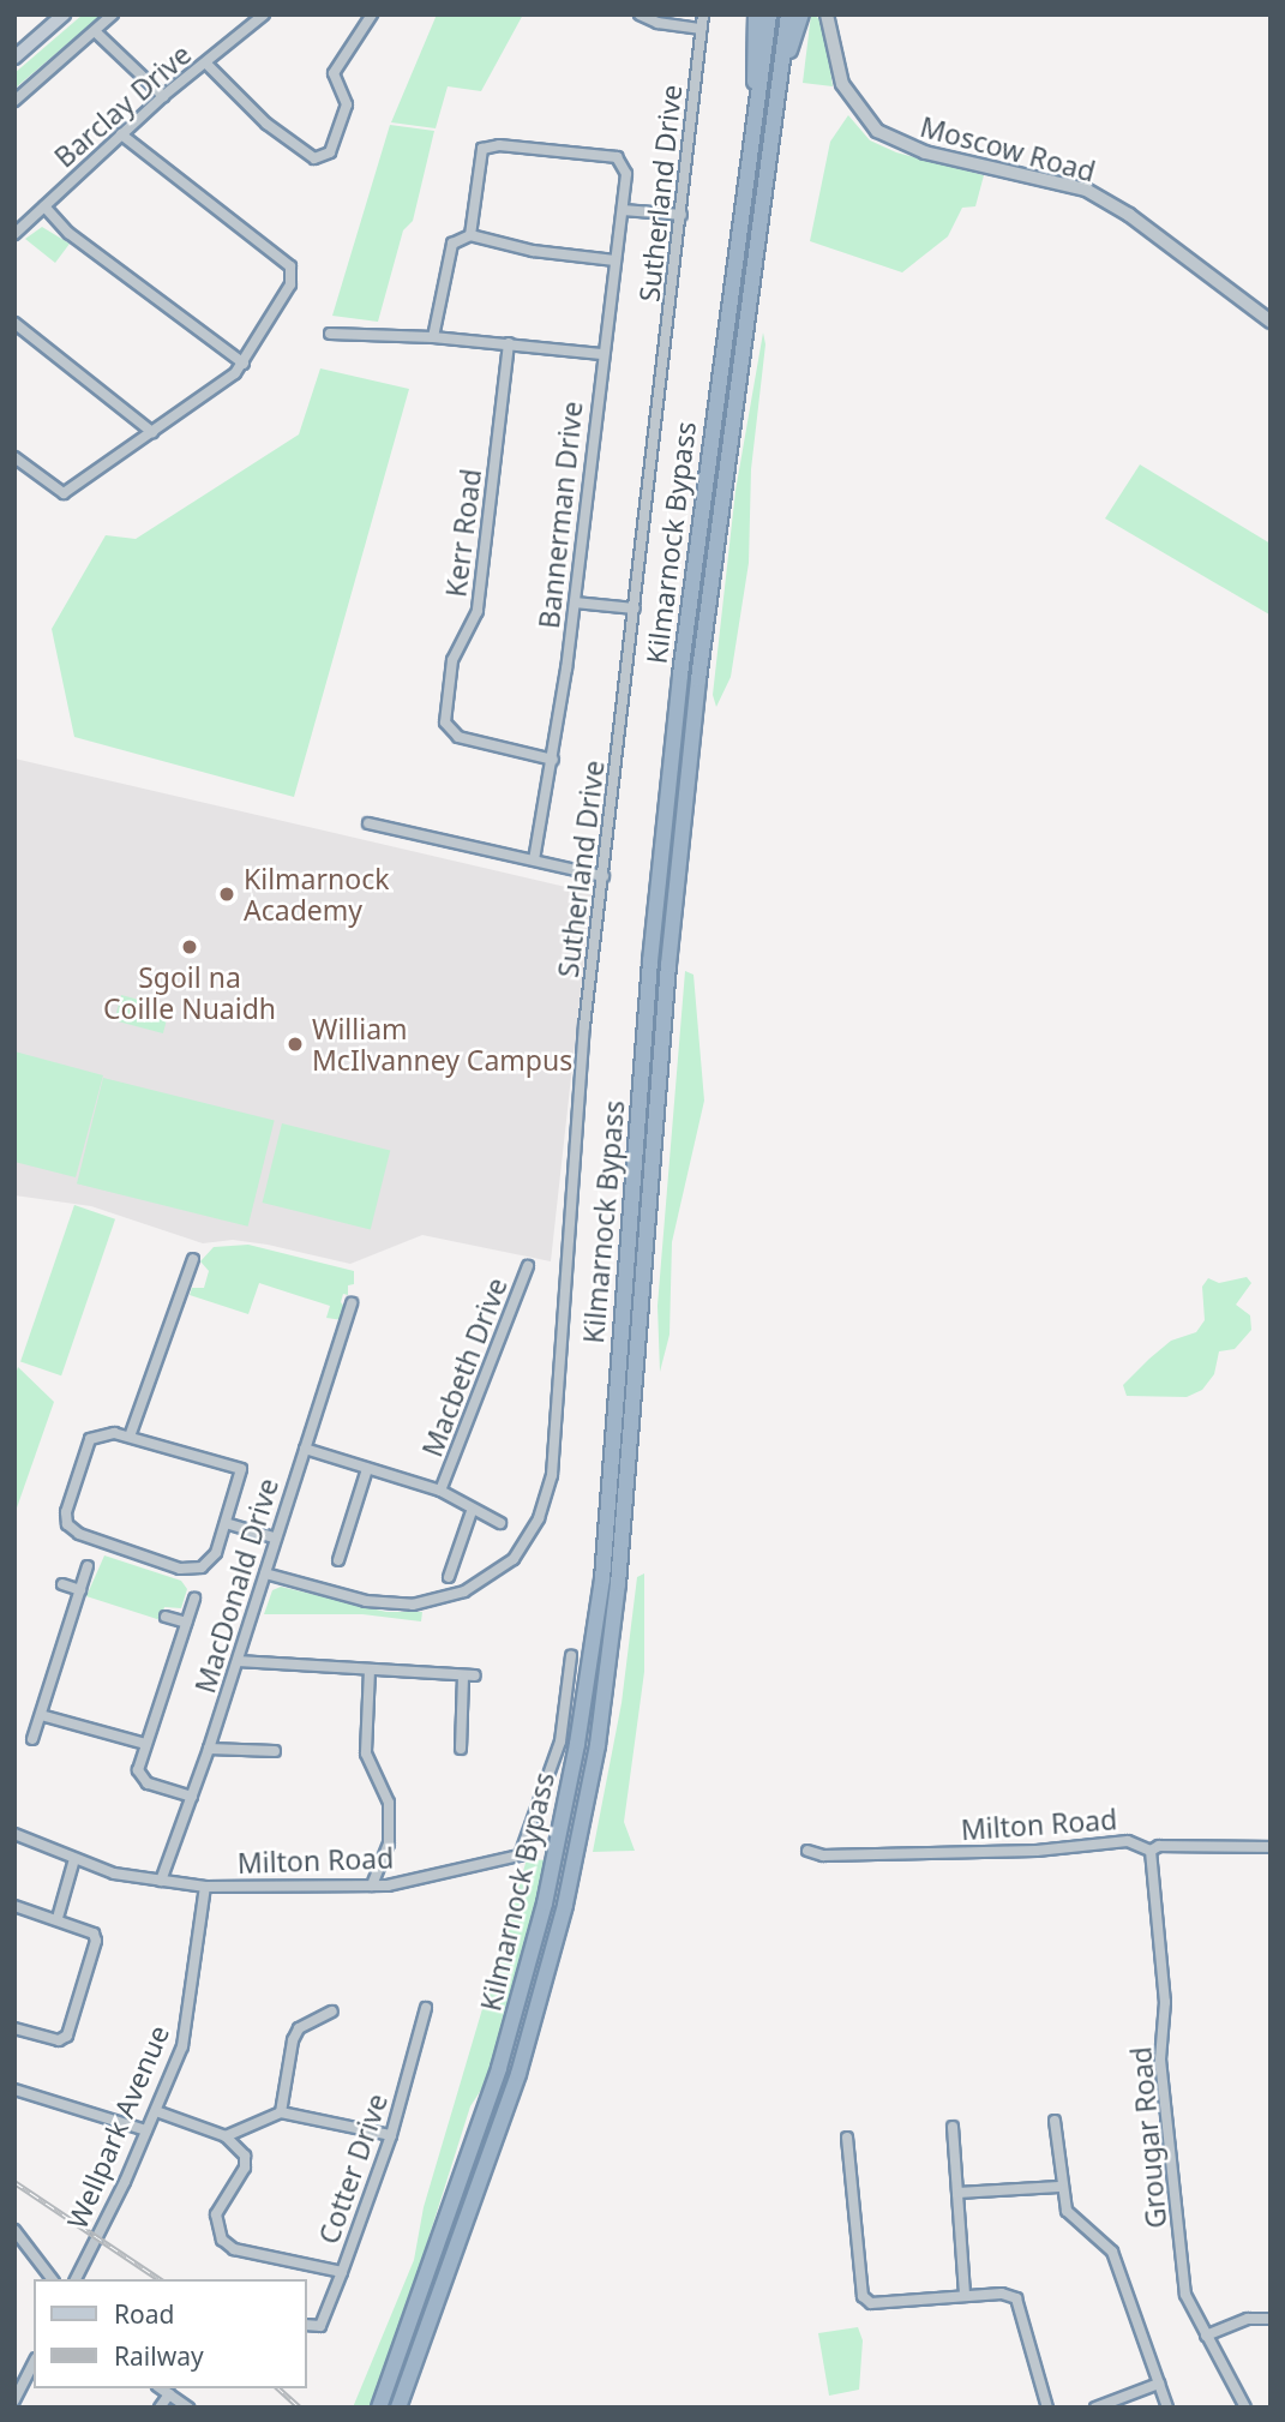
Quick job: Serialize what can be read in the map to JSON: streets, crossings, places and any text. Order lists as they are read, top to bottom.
{
  "streets": {
    "highway": ["Kilmarnock Bypass"],
    "street": [
      "Barclay Drive",
      "Moscow Road",
      "Sutherland Drive",
      "Bannerman Drive",
      "Kerr Road",
      "Macbeth Drive",
      "MacDonald Drive",
      "Milton Road",
      "Wellpark Avenue",
      "Grougar Road",
      "Cotter Drive"
    ]
  },
  "crossings": [
    ["Sutherland Drive", "MacDonald Drive"],
    ["Bannerman Drive", "Kerr Road"],
    ["Macbeth Drive", "MacDonald Drive"],
    ["MacDonald Drive", "Milton Road"],
    ["Milton Road", "Wellpark Avenue"],
    ["Milton Road", "Grougar Road"]
  ],
  "places": ["Kilmarnock Academy", "Sgoil na Coille Nuaidh", "William McIlvanney Campus"],
  "legend": ["Road", "Railway"]
}
